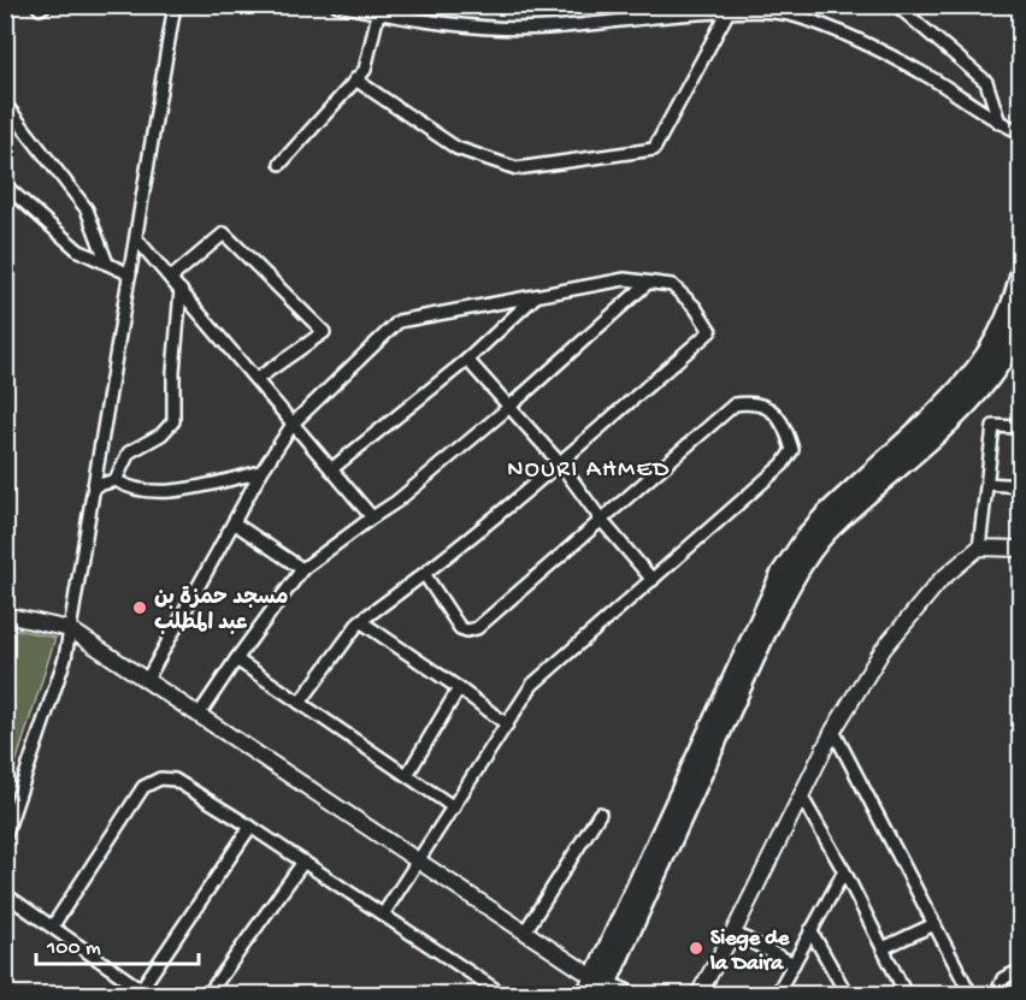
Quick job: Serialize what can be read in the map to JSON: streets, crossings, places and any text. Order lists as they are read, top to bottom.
{
  "districts": ["NOURI AHMED"],
  "places": ["مسجد حمزة بن عبد المطلب", "Siege de la Daira"],
  "scale_bar": "100 m"
}
